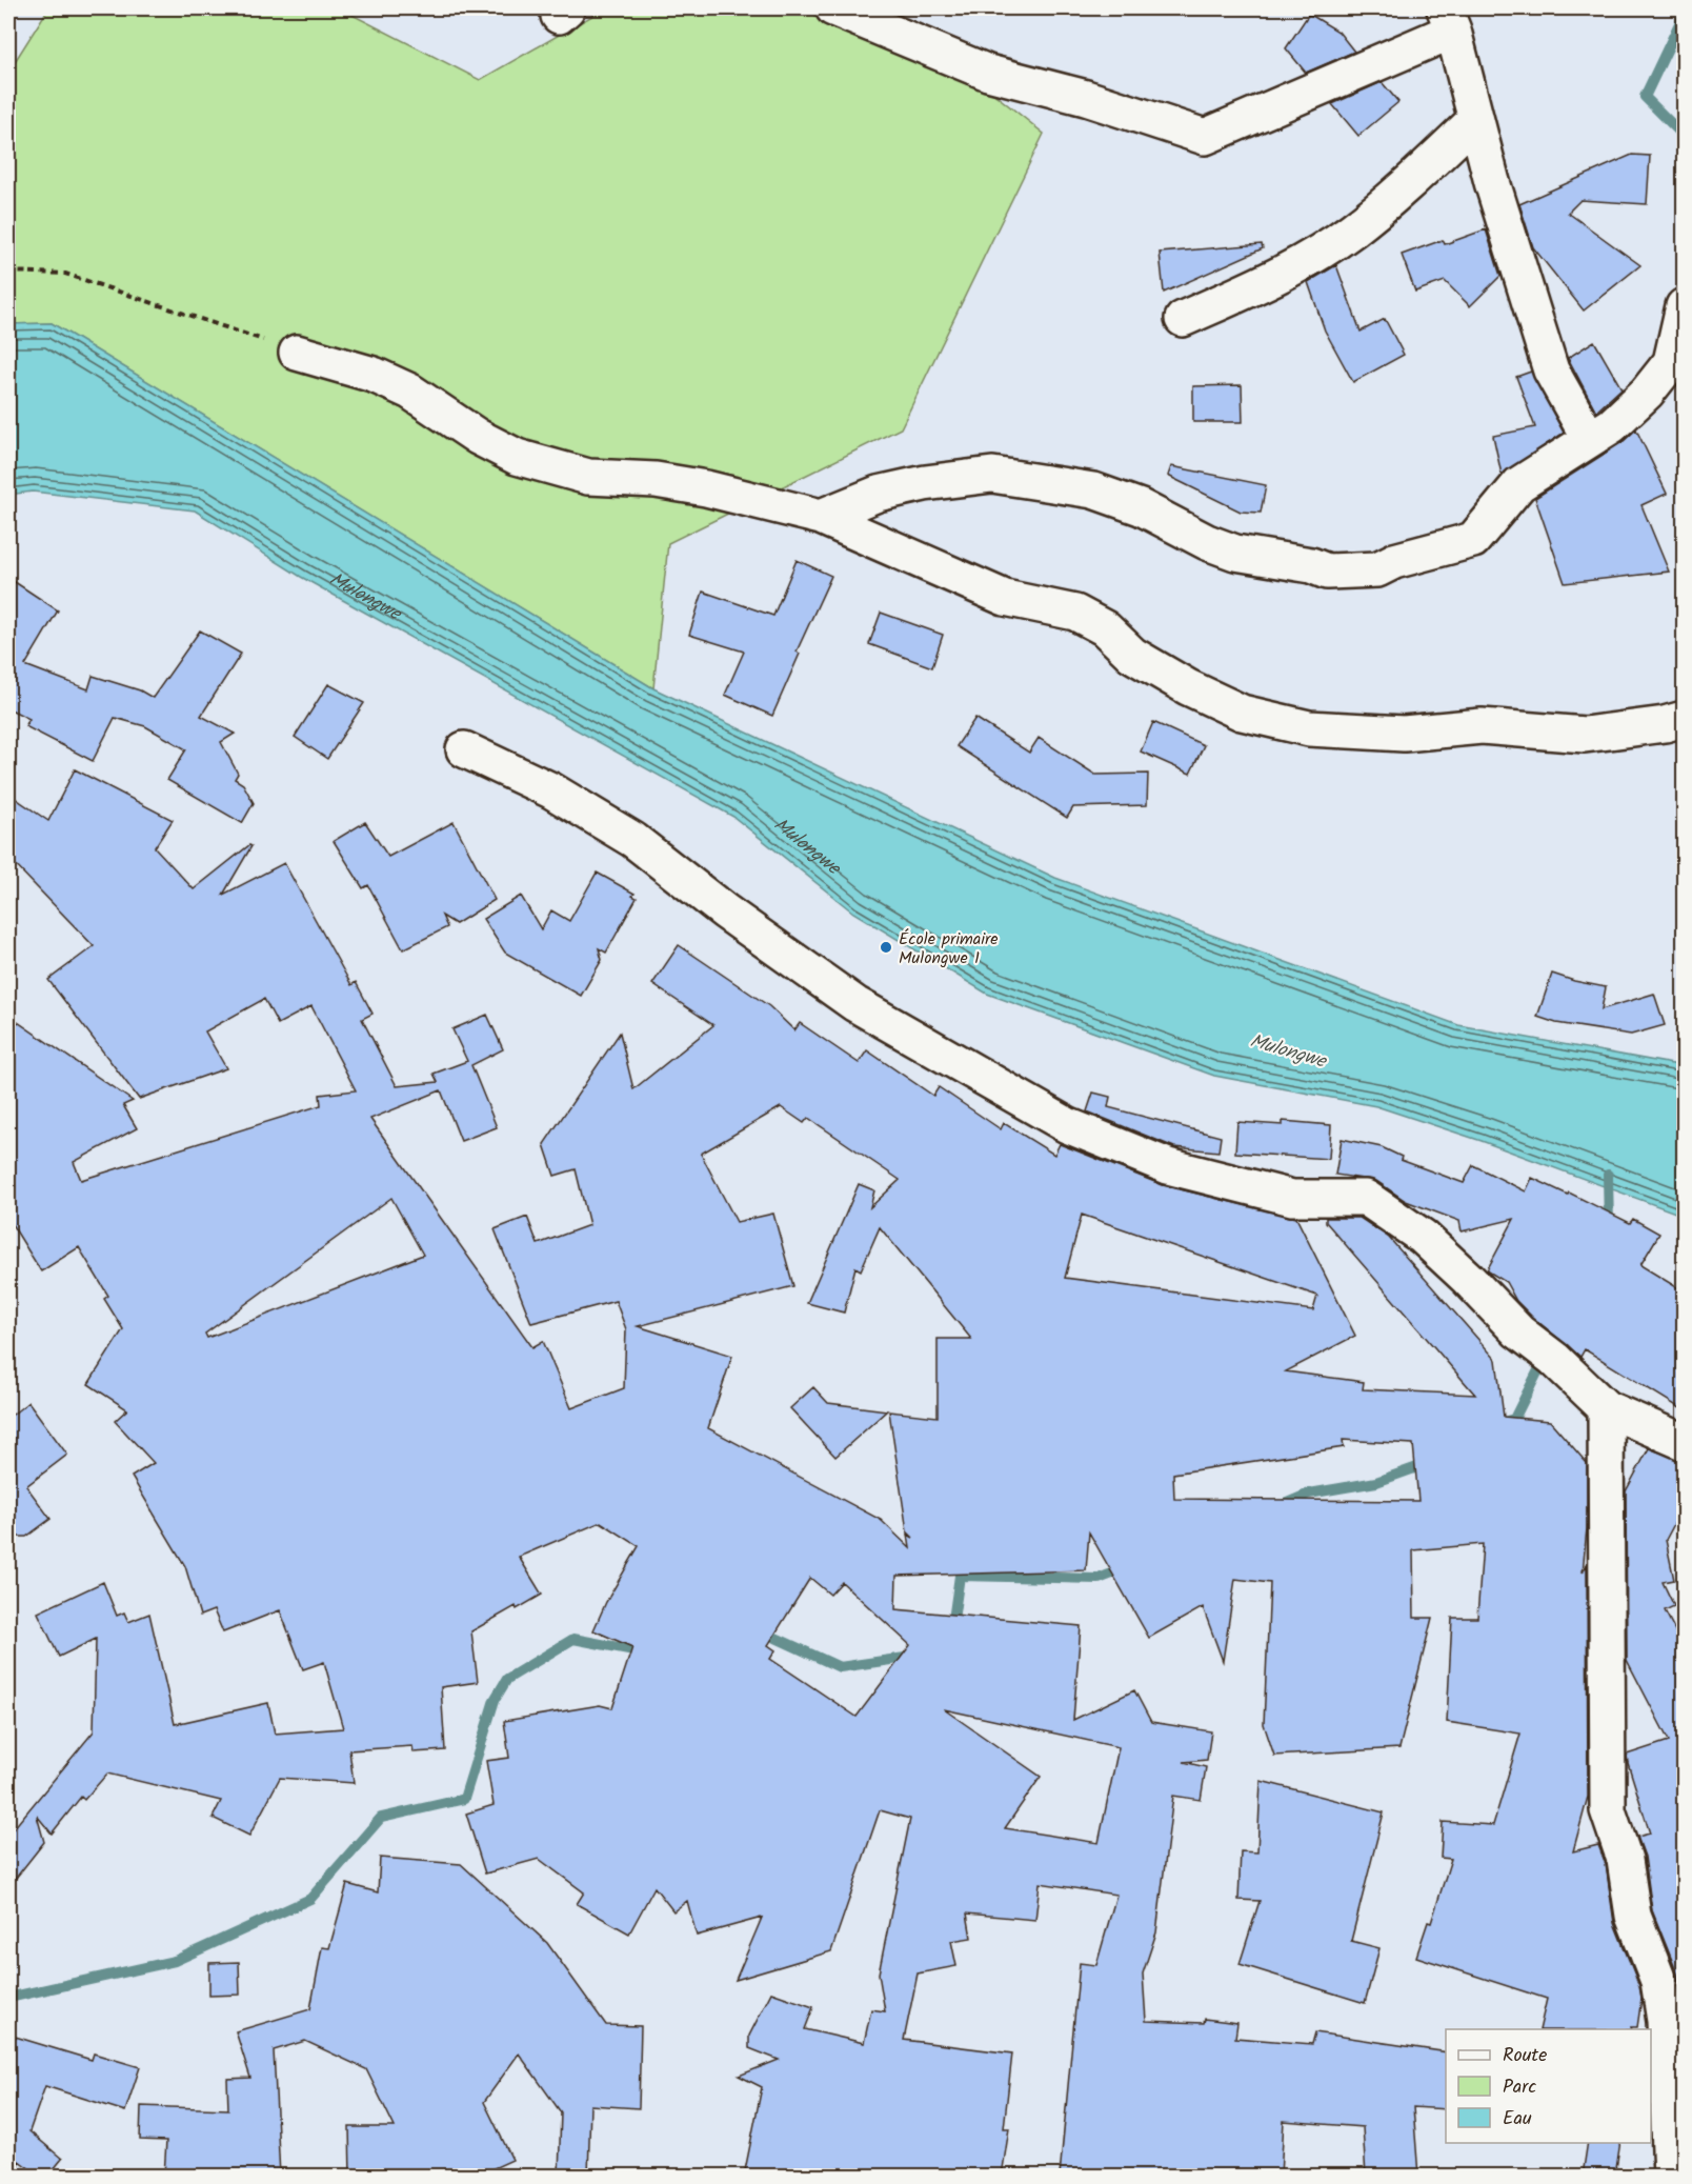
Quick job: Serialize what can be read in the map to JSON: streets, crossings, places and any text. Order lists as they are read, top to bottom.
{
  "water": ["Mulongwe"],
  "places": ["École primaire Mulongwe 1"],
  "legend": ["Route", "Parc", "Eau"]
}
